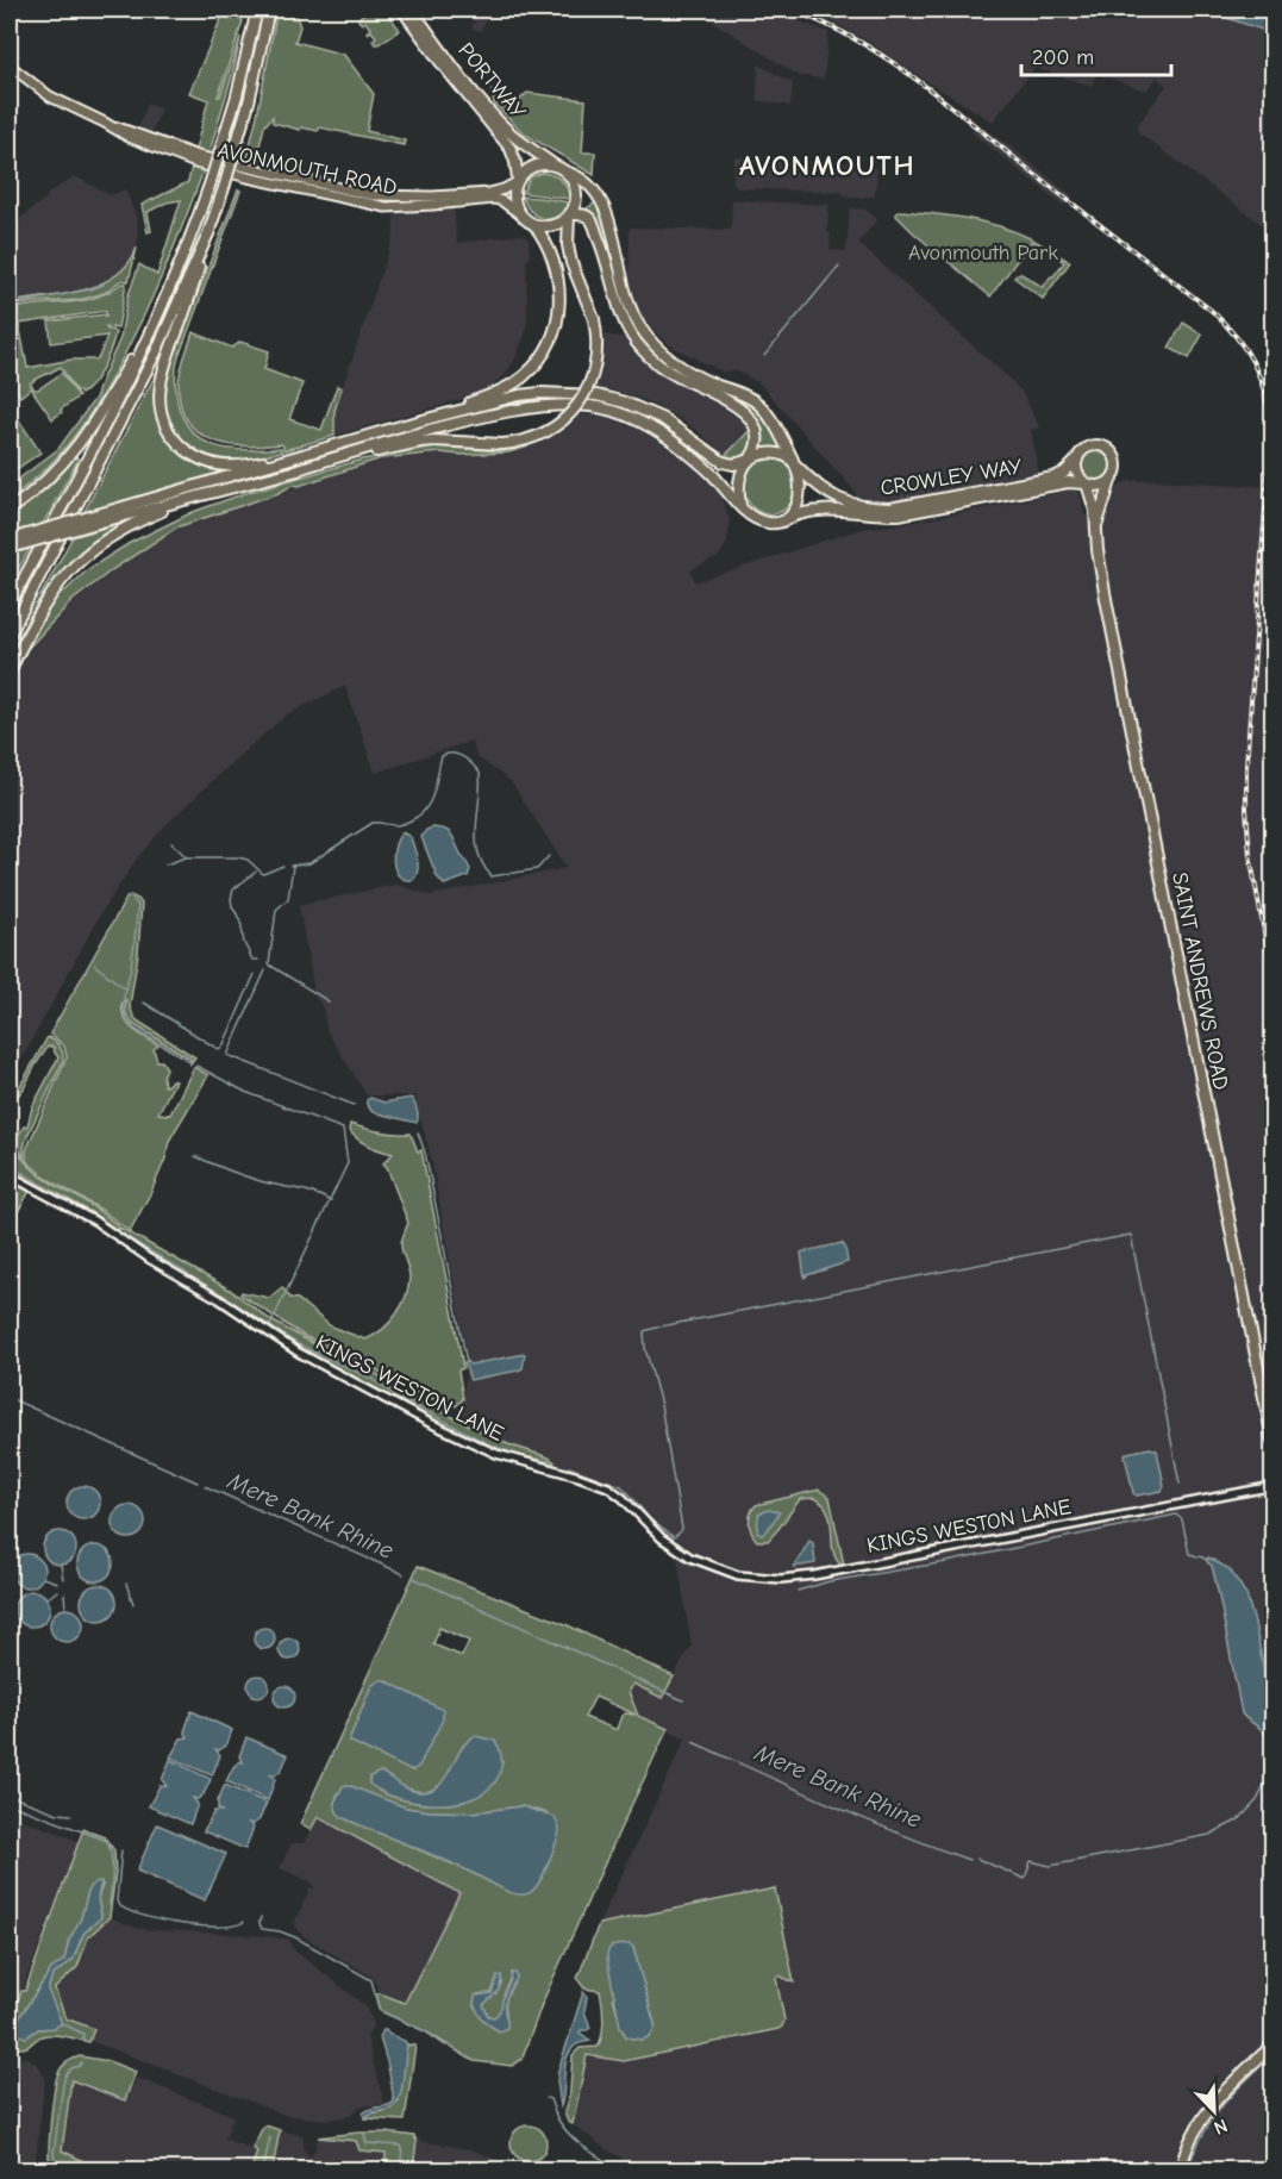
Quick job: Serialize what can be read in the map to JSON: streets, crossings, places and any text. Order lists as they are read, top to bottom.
{
  "streets": {
    "highway": ["PORTWAY", "CROWLEY WAY", "SAINT ANDREWS ROAD"],
    "main road": ["AVONMOUTH ROAD"],
    "street": ["KINGS WESTON LANE"]
  },
  "crossings": [
    ["PORTWAY", "AVONMOUTH ROAD"],
    ["CROWLEY WAY", "SAINT ANDREWS ROAD"]
  ],
  "districts": ["AVONMOUTH"],
  "water": ["Mere Bank Rhine"],
  "parks": ["Avonmouth Park"],
  "scale_bar": "200 m",
  "north": "bottom right"
}
